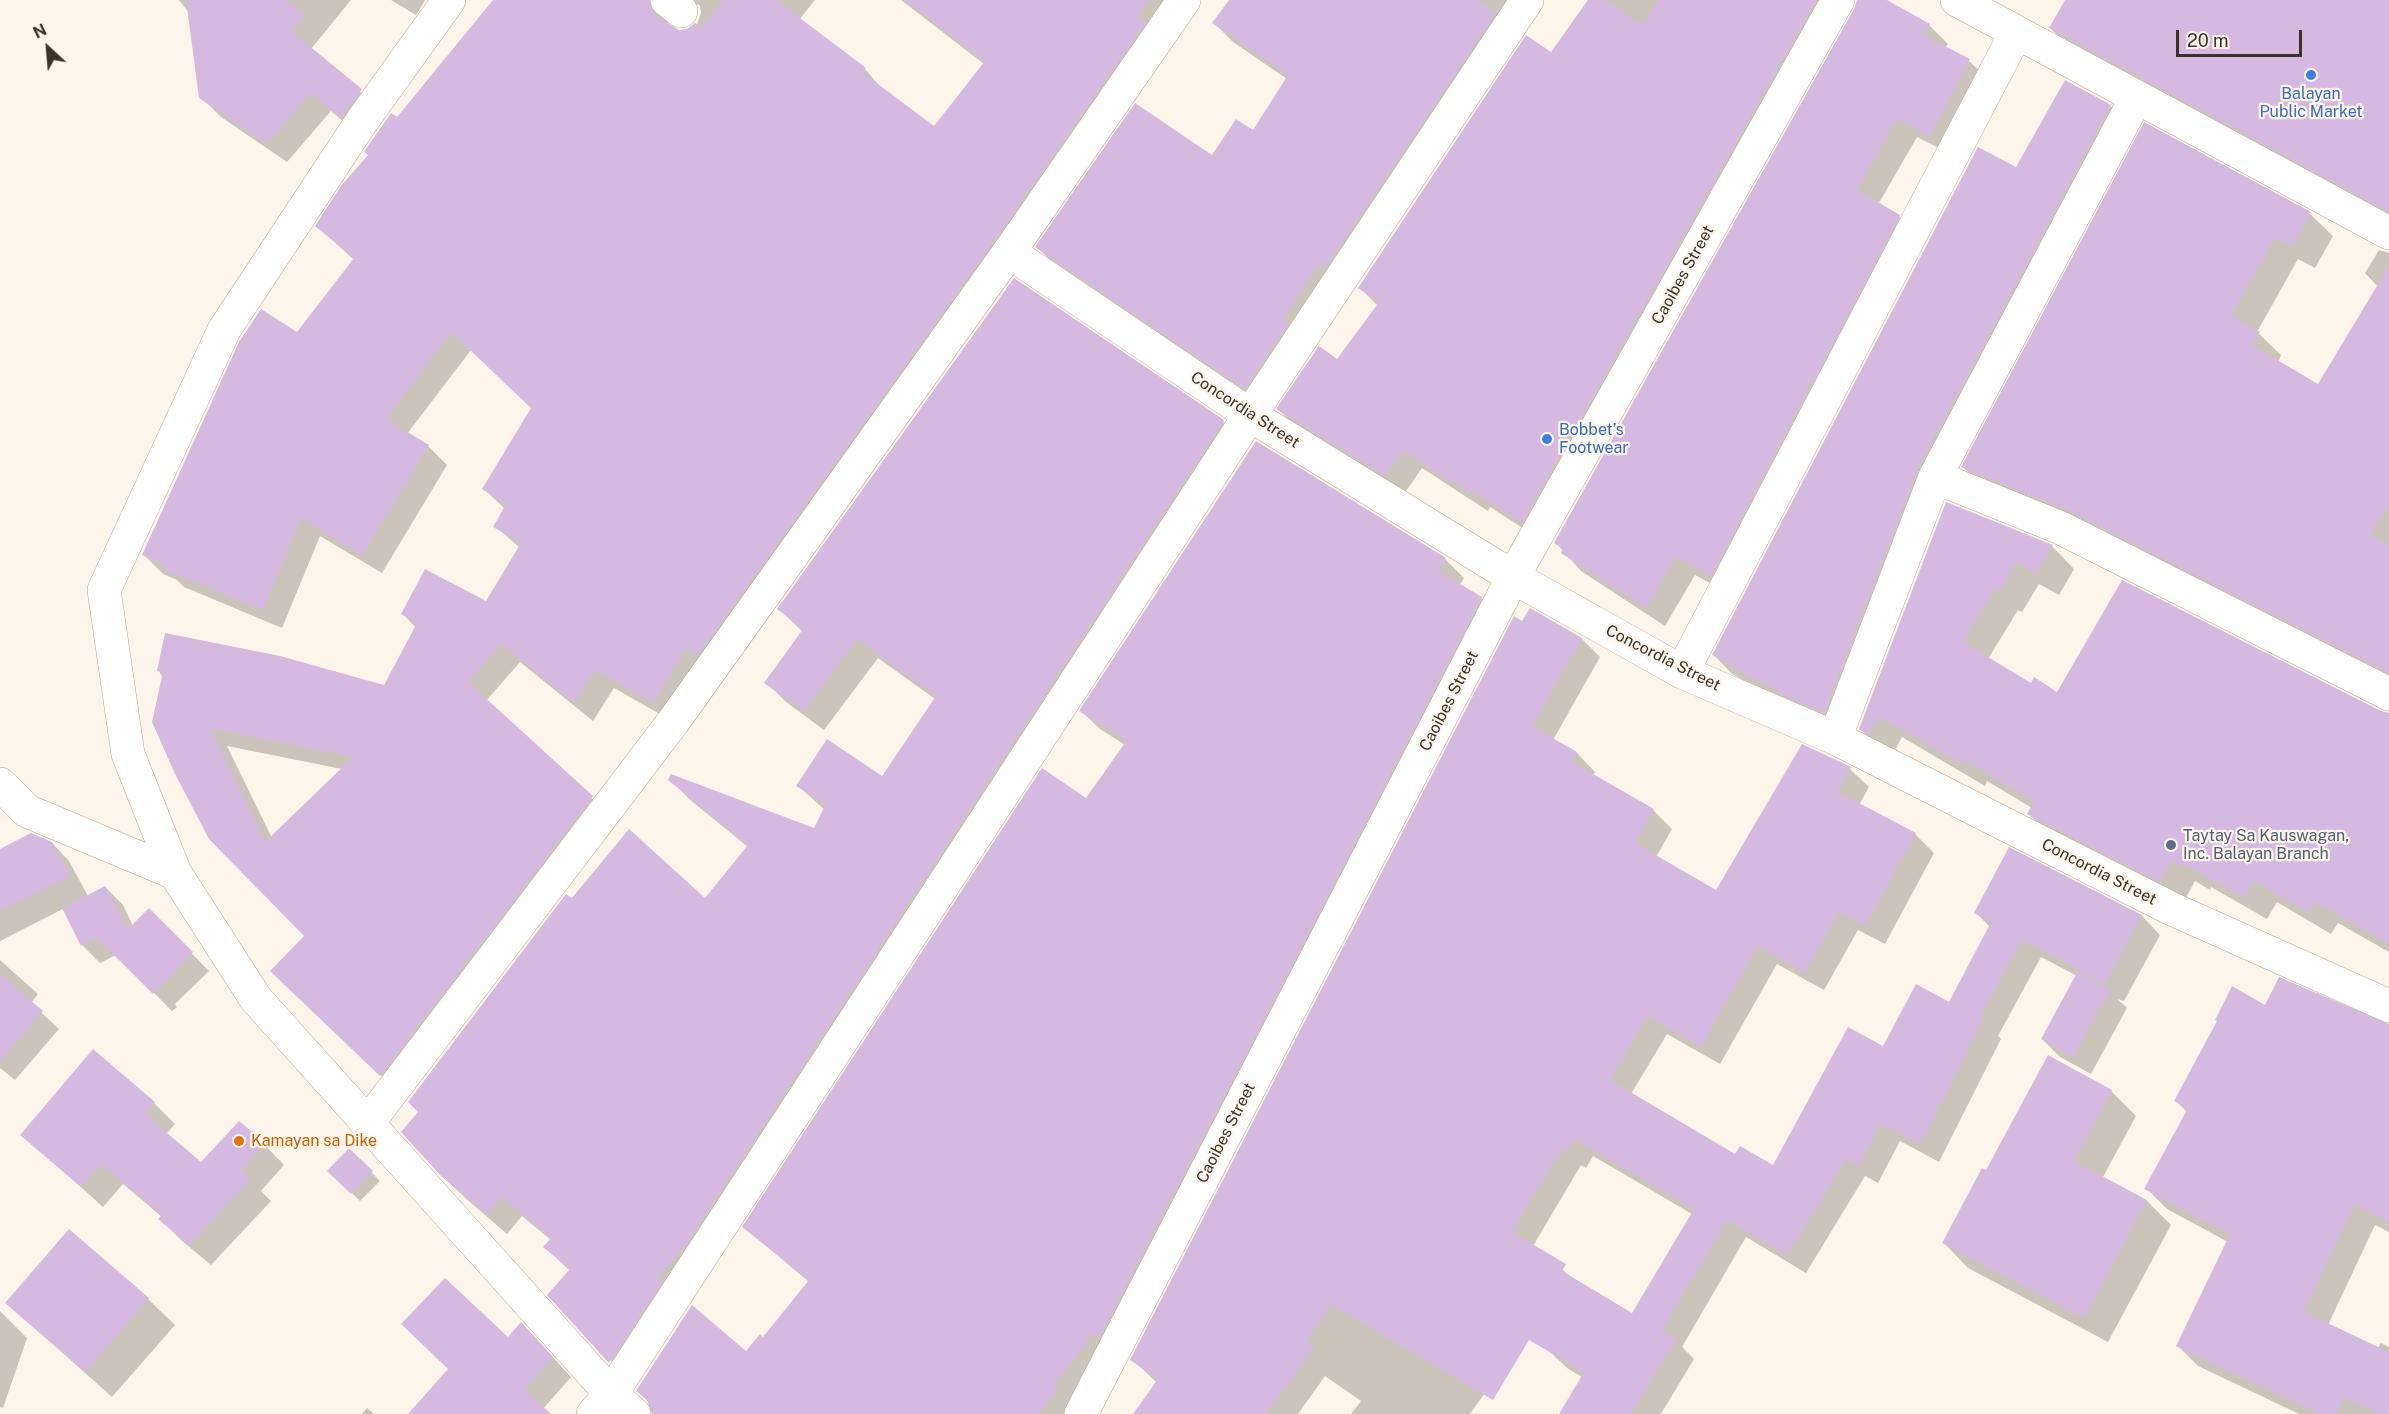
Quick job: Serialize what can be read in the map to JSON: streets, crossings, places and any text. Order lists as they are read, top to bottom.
{
  "streets": {
    "street": ["Caoibes Street", "Concordia Street"]
  },
  "crossings": [
    ["Caoibes Street", "Concordia Street"]
  ],
  "places": [
    "Balayan Public Market",
    "Bobbet’s Footwear",
    "Taytay Sa Kauswagan, Inc. Balayan Branch",
    "Kamayan sa Dike"
  ],
  "scale_bar": "20 m",
  "north": "top left"
}
